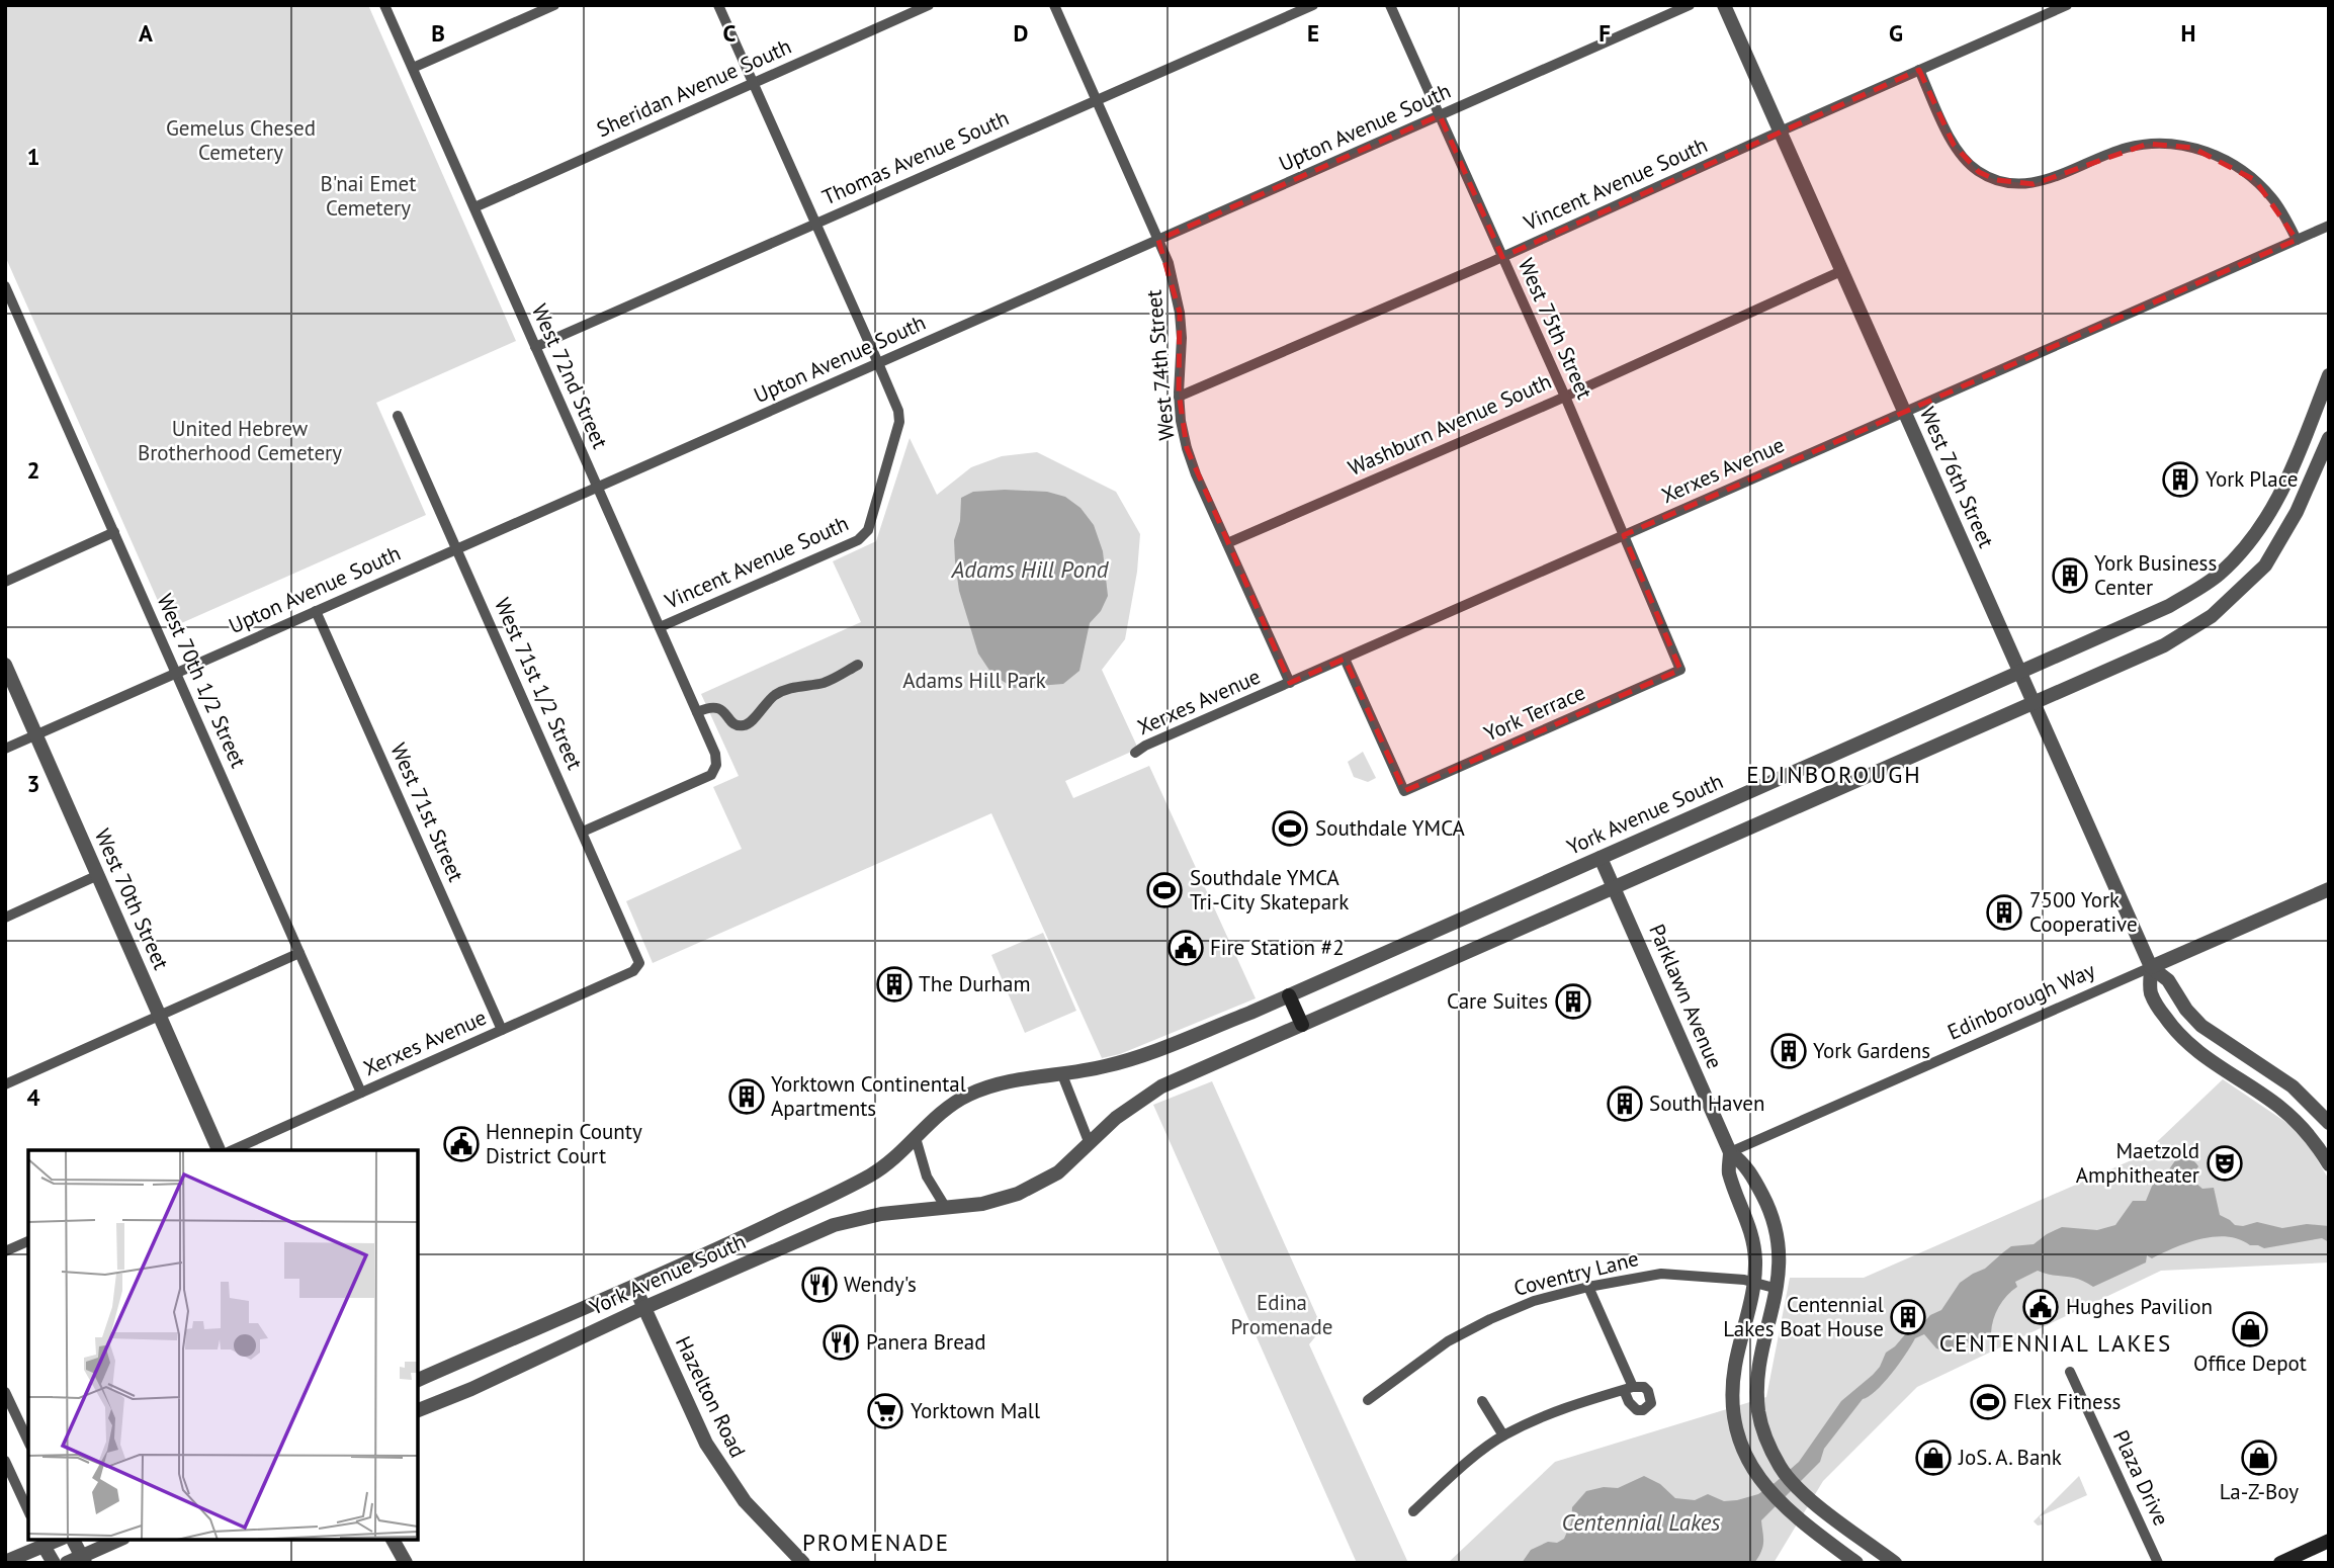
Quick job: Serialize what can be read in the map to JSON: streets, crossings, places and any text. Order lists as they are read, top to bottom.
{
  "streets": {
    "street": [
      "Sheridan Avenue South",
      "Upton Avenue South",
      "Thomas Avenue South",
      "Vincent Avenue South",
      "West 75th Street",
      "West 74th Street",
      "West 72nd Street",
      "Washburn Avenue South",
      "Xerxes Avenue",
      "West 76th Street",
      "West 70th 1/2 Street",
      "West 71st 1/2 Street",
      "York Terrace",
      "West 71st Street",
      "York Avenue South",
      "West 70th Street",
      "Parklawn Avenue",
      "Edinborough Way",
      "Coventry Lane",
      "Hazelton Road",
      "Plaza Drive"
    ]
  },
  "crossings": [
    ["Sheridan Avenue South", "West 72nd Street"],
    ["Upton Avenue South", "Vincent Avenue South"],
    ["Upton Avenue South", "West 75th Street"],
    ["Upton Avenue South", "West 74th Street"],
    ["Upton Avenue South", "West 72nd Street"],
    ["Upton Avenue South", "West 70th 1/2 Street"],
    ["Upton Avenue South", "West 71st 1/2 Street"],
    ["Upton Avenue South", "West 71st Street"],
    ["Upton Avenue South", "West 70th Street"],
    ["Thomas Avenue South", "West 74th Street"],
    ["Thomas Avenue South", "West 72nd Street"],
    ["Vincent Avenue South", "West 75th Street"],
    ["Vincent Avenue South", "West 74th Street"],
    ["Vincent Avenue South", "West 72nd Street"],
    ["Vincent Avenue South", "West 76th Street"],
    ["West 75th Street", "Washburn Avenue South"],
    ["West 75th Street", "Xerxes Avenue"],
    ["West 75th Street", "York Terrace"],
    ["West 74th Street", "Washburn Avenue South"],
    ["West 74th Street", "Xerxes Avenue"],
    ["West 72nd Street", "West 71st 1/2 Street"],
    ["Washburn Avenue South", "West 76th Street"],
    ["Xerxes Avenue", "West 76th Street"],
    ["Xerxes Avenue", "West 70th 1/2 Street"],
    ["Xerxes Avenue", "West 71st 1/2 Street"],
    ["Xerxes Avenue", "York Terrace"],
    ["Xerxes Avenue", "West 71st Street"],
    ["West 76th Street", "York Avenue South"],
    ["West 76th Street", "Edinborough Way"],
    ["York Avenue South", "Parklawn Avenue"],
    ["York Avenue South", "Hazelton Road"],
    ["Parklawn Avenue", "Edinborough Way"],
    ["Parklawn Avenue", "Coventry Lane"]
  ],
  "districts": ["EDINBOROUGH", "CENTENNIAL LAKES", "PROMENADE"],
  "water": ["Adams Hill Pond", "Centennial Lakes"],
  "parks": [
    "Gemelus Chesed Cemetery",
    "B'nai Emet Cemetery",
    "United Hebrew Brotherhood Cemetery",
    "Adams Hill Park",
    "Edina Promenade"
  ],
  "places": {
    "building": [
      "York Place",
      "York Business Center",
      "7500 York Cooperative",
      "The Durham",
      "Care Suites",
      "York Gardens",
      "Yorktown Continental Apartments",
      "South Haven",
      "Centennial Lakes Boat House"
    ],
    "sports": ["Southdale YMCA", "Southdale YMCA Tri-City Skatepark", "Flex Fitness"],
    "public building": ["Fire Station #2", "Hennepin County District Court", "Hughes Pavilion"],
    "theatre": ["Maetzold Amphitheater"],
    "restaurant": ["Wendy's", "Panera Bread"],
    "shop": ["Office Depot", "JoS. A. Bank", "La-Z-Boy"],
    "supermarket": ["Yorktown Mall"]
  },
  "grid": {
    "columns": [
      "A",
      "B",
      "C",
      "D",
      "E",
      "F",
      "G",
      "H"
    ],
    "rows": [
      "1",
      "2",
      "3",
      "4"
    ]
  }
}
